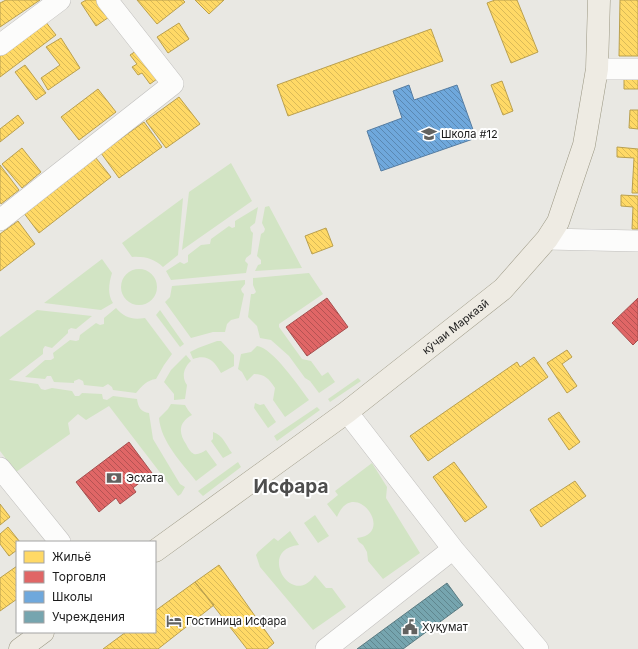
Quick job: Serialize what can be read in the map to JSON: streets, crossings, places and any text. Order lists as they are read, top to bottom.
{
  "streets": {
    "main road": ["кӯчаи Марказӣ"]
  },
  "districts": ["Исфара"],
  "places": {
    "school or university": ["Школа #12"],
    "bank": ["Эсхата"],
    "hotel": ["Гостиница Исфара"],
    "public building": ["Хуқумат"]
  },
  "legend": [
    "Жильё",
    "Торговля",
    "Школы",
    "Учреждения"
  ]
}
